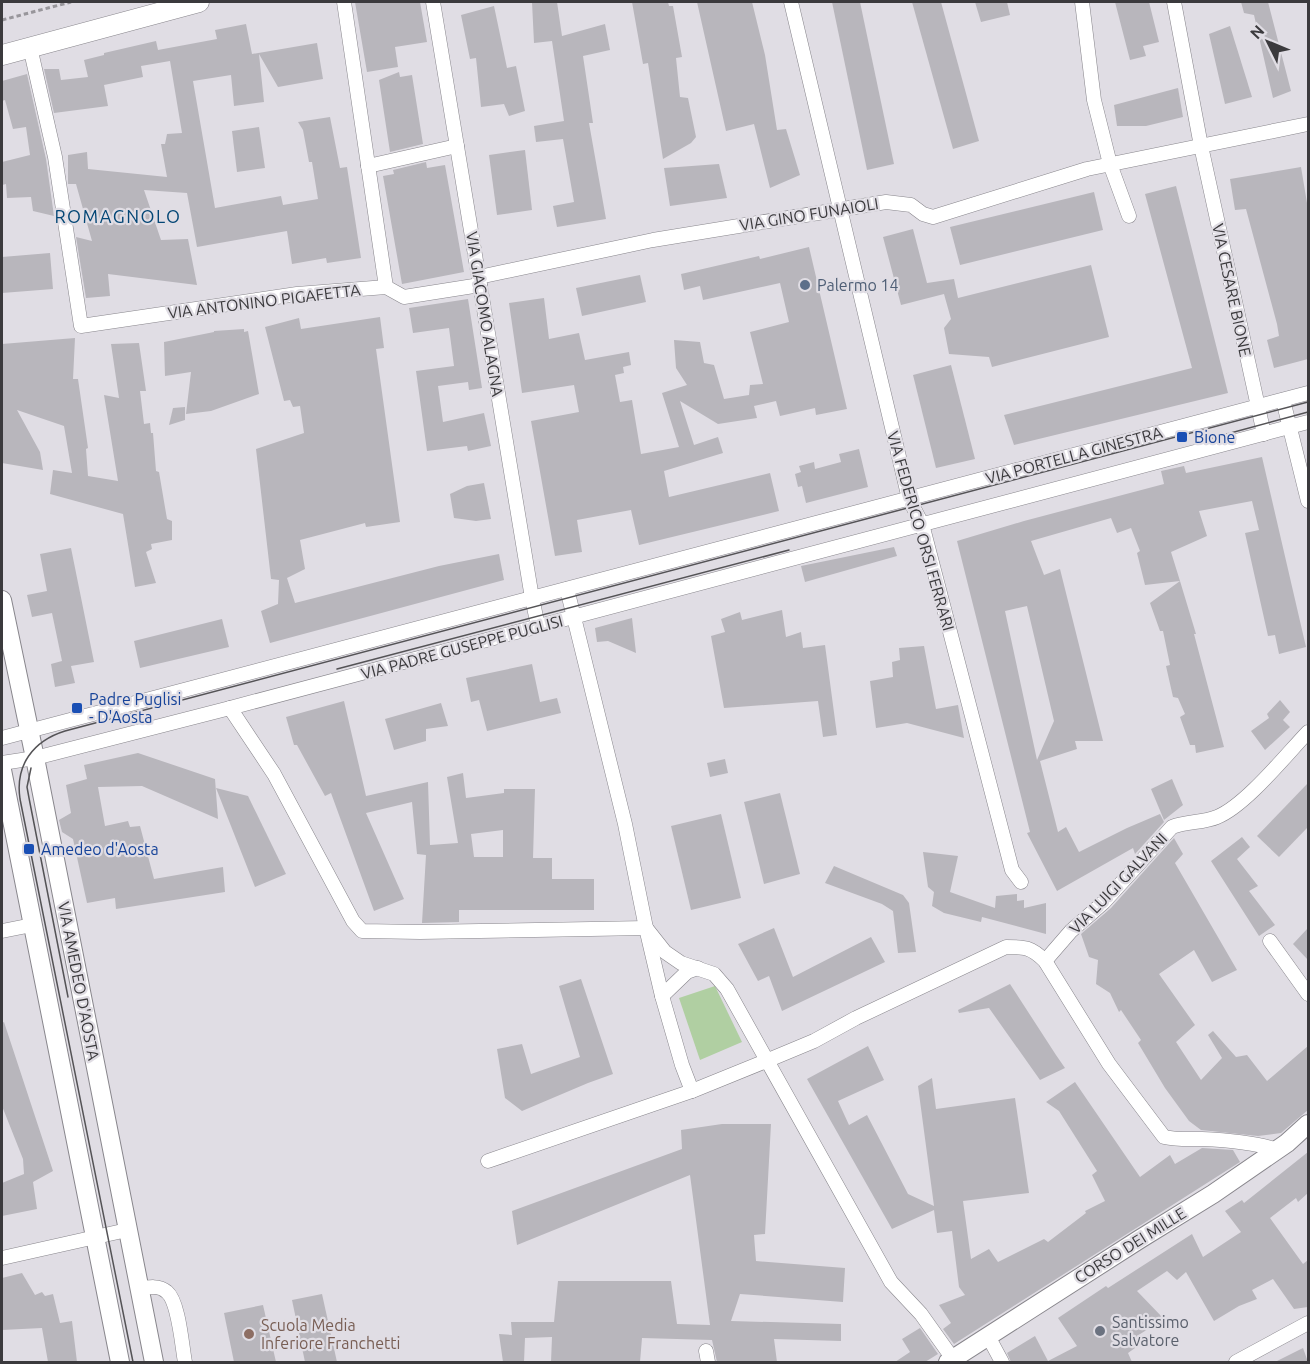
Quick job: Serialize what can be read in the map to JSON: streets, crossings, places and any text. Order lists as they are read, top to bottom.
{
  "streets": {
    "street": [
      "VIA GINO FUNAIOLI",
      "VIA CESARE BIONE",
      "VIA ANTONINO PIGAFETTA",
      "VIA GIACOMO ALAGNA",
      "VIA PORTELLA GINESTRA",
      "VIA FEDERICO ORSI FERRARI",
      "VIA PADRE GUSEPPE PUGLISI",
      "VIA LUIGI GALVANI",
      "VIA AMEDEO D'AOSTA",
      "CORSO DEI MILLE"
    ]
  },
  "crossings": [
    ["VIA GINO FUNAIOLI", "VIA CESARE BIONE"],
    ["VIA GINO FUNAIOLI", "VIA ANTONINO PIGAFETTA"],
    ["VIA GINO FUNAIOLI", "VIA GIACOMO ALAGNA"],
    ["VIA GINO FUNAIOLI", "VIA FEDERICO ORSI FERRARI"],
    ["VIA CESARE BIONE", "VIA PORTELLA GINESTRA"],
    ["VIA ANTONINO PIGAFETTA", "VIA GIACOMO ALAGNA"],
    ["VIA GIACOMO ALAGNA", "VIA PADRE GUSEPPE PUGLISI"],
    ["VIA PORTELLA GINESTRA", "VIA FEDERICO ORSI FERRARI"],
    ["VIA PORTELLA GINESTRA", "VIA PADRE GUSEPPE PUGLISI"],
    ["VIA FEDERICO ORSI FERRARI", "VIA PADRE GUSEPPE PUGLISI"],
    ["VIA PADRE GUSEPPE PUGLISI", "VIA AMEDEO D'AOSTA"]
  ],
  "districts": ["ROMAGNOLO"],
  "places": {
    "other": ["Palermo 14", "Santissimo Salvatore", "Scuola Media Inferiore Franchetti"],
    "transit": ["Bione", "Padre Puglisi - D'Aosta", "Amedeo d'Aosta"]
  },
  "north": "top left"
}
